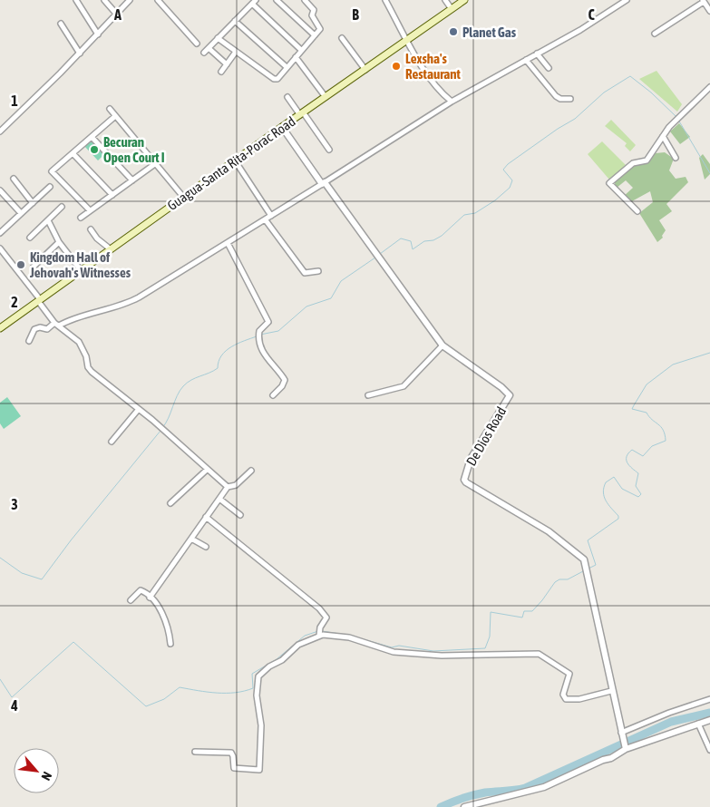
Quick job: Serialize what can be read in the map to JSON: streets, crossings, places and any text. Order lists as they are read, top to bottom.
{
  "streets": {
    "main road": ["Guagua-Santa Rita-Porac Road"],
    "street": ["De Dios Road"]
  },
  "crossings": [
    ["Guagua-Santa Rita-Porac Road", "De Dios Road"]
  ],
  "places": [
    "Planet Gas",
    "Lexsha's Restaurant",
    "Becuran Open Court I",
    "Kingdom Hall of Jehovah's Witnesses"
  ],
  "north": "bottom right",
  "grid": {
    "columns": ["A", "B", "C"],
    "rows": [
      "1",
      "2",
      "3",
      "4"
    ]
  }
}
